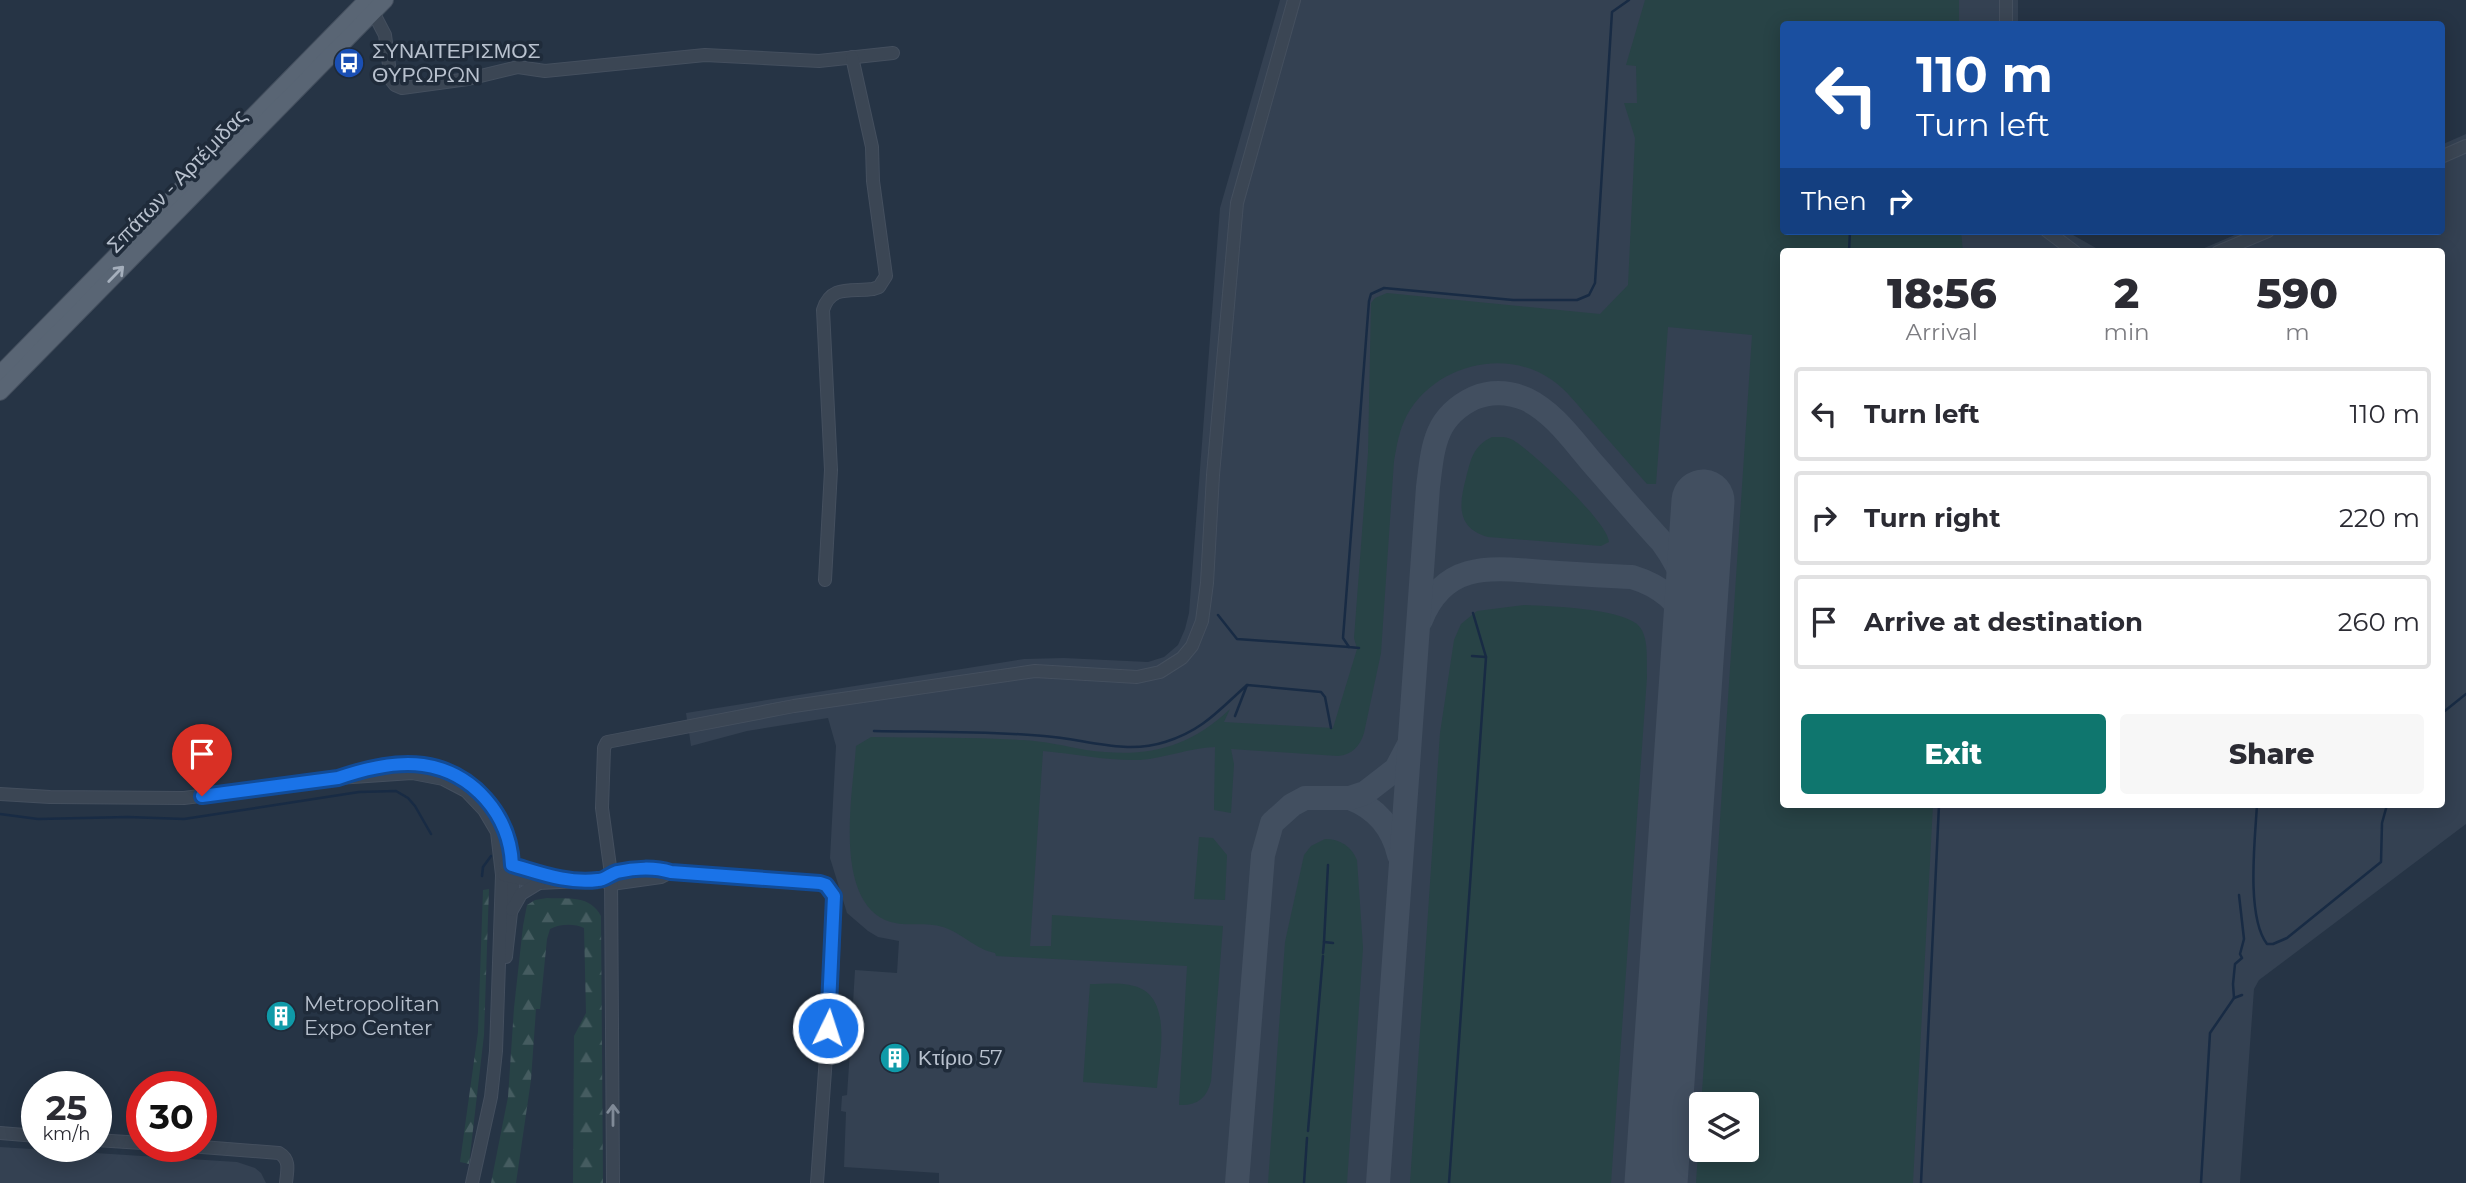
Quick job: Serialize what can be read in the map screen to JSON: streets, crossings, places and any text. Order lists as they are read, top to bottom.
{
  "streets": {
    "main road": ["Σπάτων - Αρτέμιδας"]
  },
  "places": {
    "bus stop": ["ΣΥΝΑΙΤΕΡΙΣΜΟΣ ΘΥΡΩΡΩΝ"],
    "building": ["Metropolitan Expo Center", "Κτίριο 57"]
  },
  "page": {
    "turn": ["110 m", "Turn left"],
    "then": "Then",
    "eta": [
      "18:56",
      "Arrival",
      "2",
      "min",
      "590",
      "m"
    ],
    "list": [
      {
        "name": "Turn left",
        "value": "110 m"
      },
      {
        "name": "Turn right",
        "value": "220 m"
      },
      {
        "name": "Arrive at destination",
        "value": "260 m"
      }
    ],
    "buttons": ["Exit", "Share"],
    "speed": "25 km/h",
    "limit": "30"
  }
}
